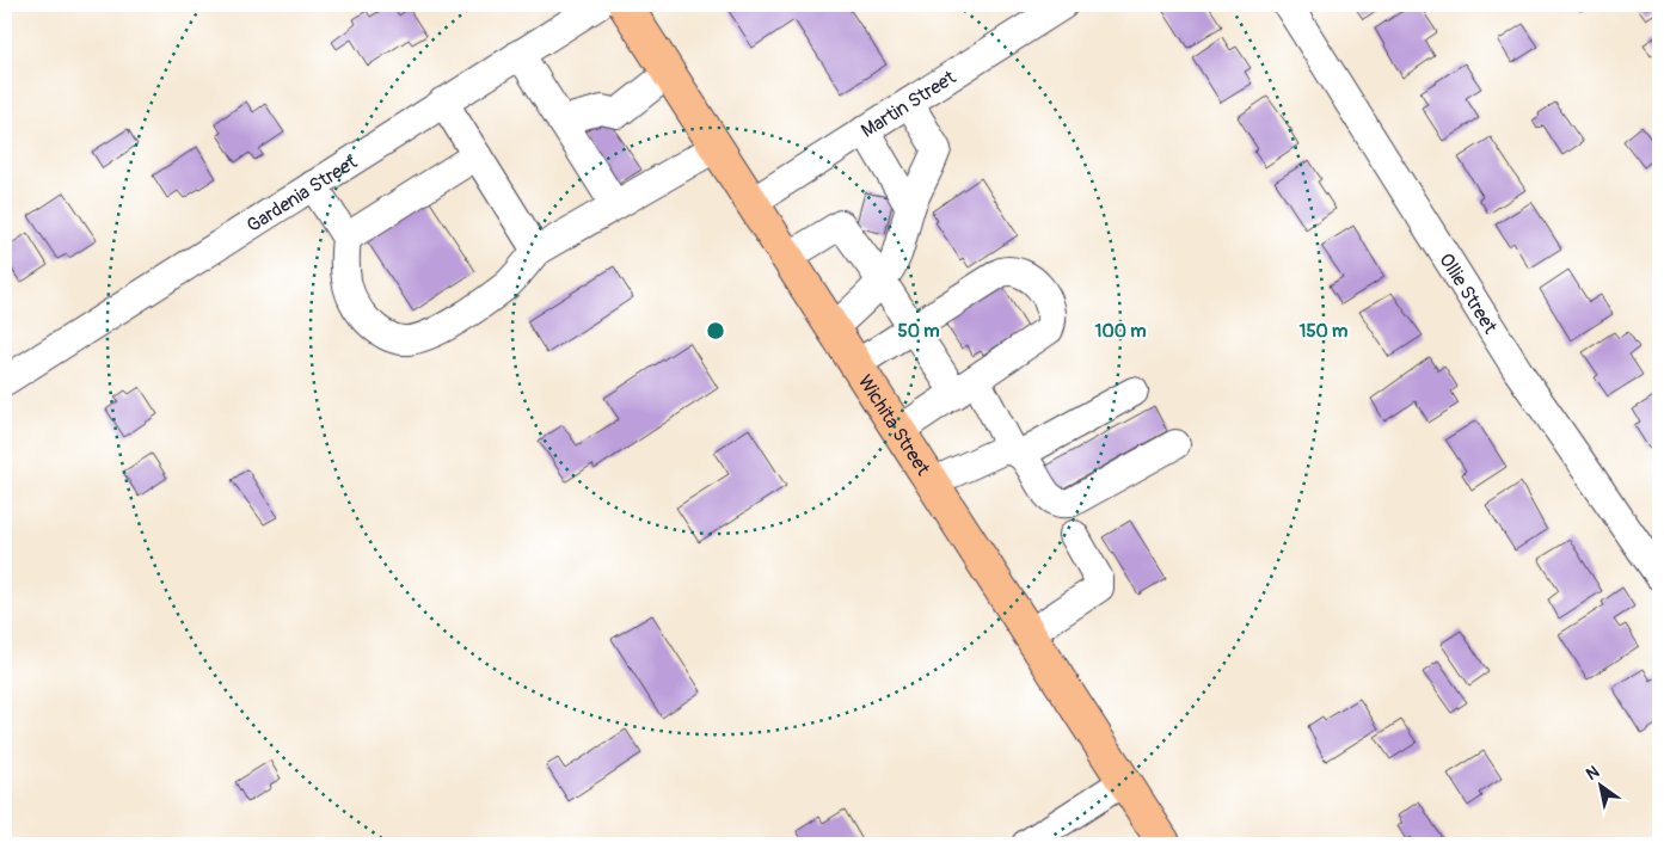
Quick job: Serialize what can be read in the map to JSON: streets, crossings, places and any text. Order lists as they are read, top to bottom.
{
  "streets": {
    "main road": ["Wichita Street"],
    "street": ["Martin Street", "Gardenia Street", "Ollie Street"]
  },
  "crossings": [
    ["Martin Street", "Wichita Street"]
  ],
  "north": "top left",
  "rings": ["50 m", "100 m", "150 m"]
}
